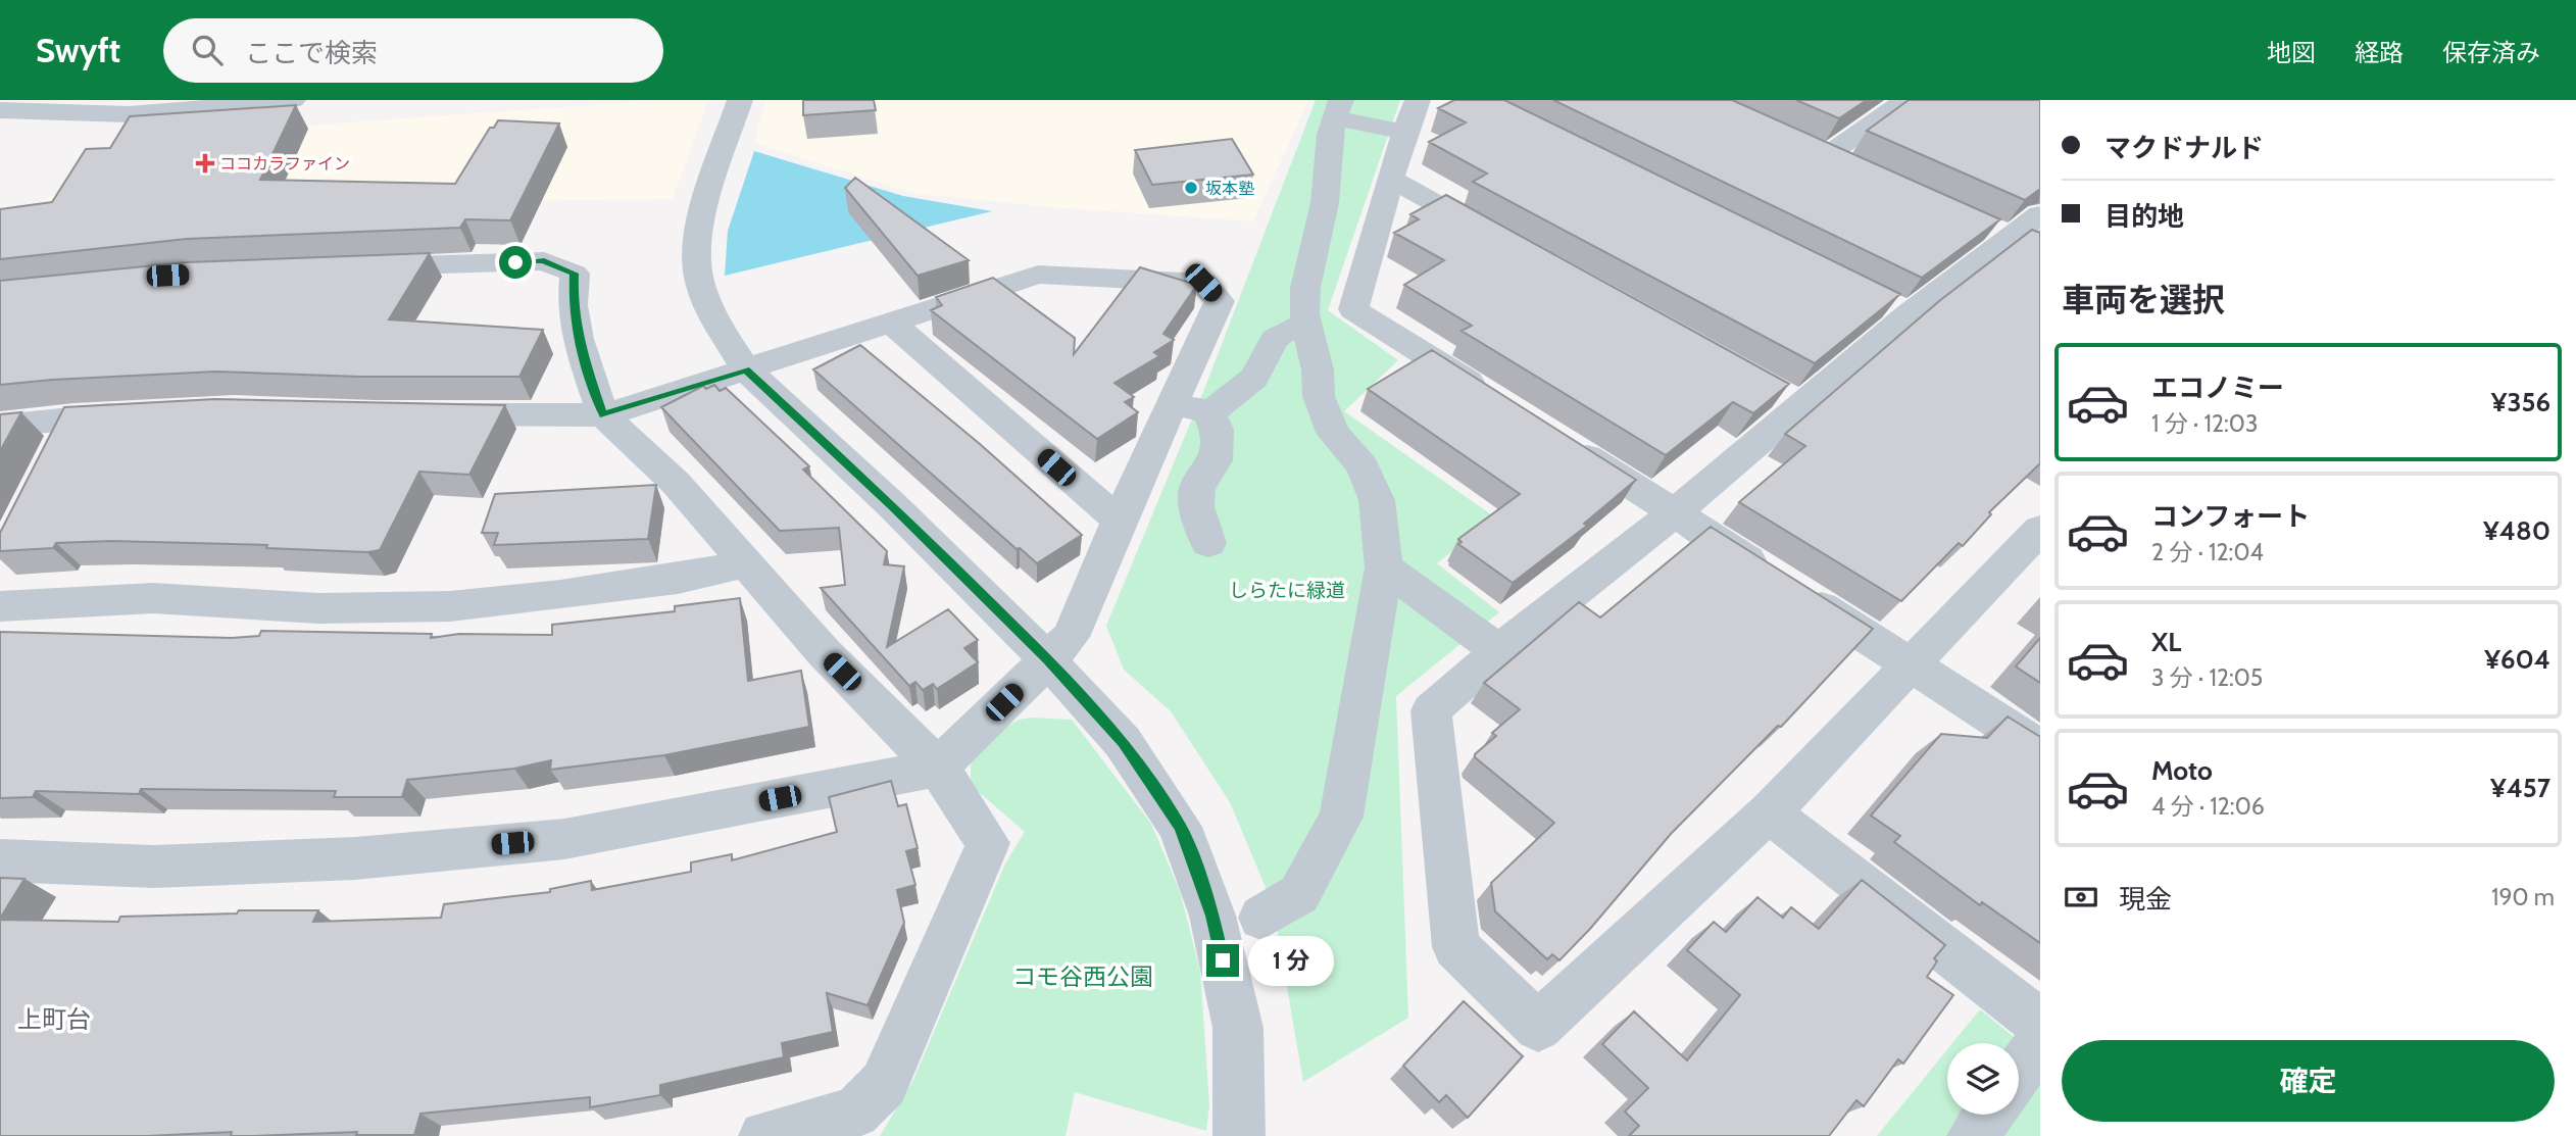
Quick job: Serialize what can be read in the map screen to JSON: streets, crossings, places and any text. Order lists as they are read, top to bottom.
{
  "districts": ["上町台"],
  "parks": ["しらたに緑道", "コモ谷西公園"],
  "places": {
    "health": ["ココカラファイン"],
    "other": ["坂本塾"]
  },
  "page": {
    "header": "Swyft",
    "search": "ここで検索",
    "nav": ["地図", "経路", "保存済み"],
    "banner": ["マクドナルド", "目的地"],
    "heading": "車両を選択",
    "list": [
      {
        "name": "エコノミー",
        "note": "1 分 · 12:03",
        "value": "¥356"
      },
      {
        "name": "コンフォート",
        "note": "2 分 · 12:04",
        "value": "¥480"
      },
      {
        "name": "XL",
        "note": "3 分 · 12:05",
        "value": "¥604"
      },
      {
        "name": "Moto",
        "note": "4 分 · 12:06",
        "value": "¥457"
      }
    ],
    "pay": ["現金", "190 m"],
    "bubble": "1 分",
    "buttons": "確定"
  }
}
